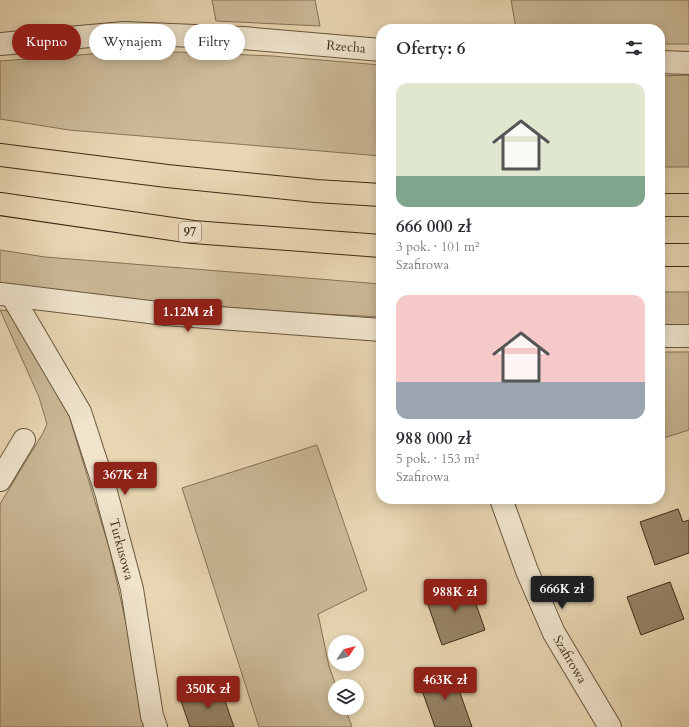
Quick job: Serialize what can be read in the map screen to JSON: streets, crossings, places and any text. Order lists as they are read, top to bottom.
{
  "streets": {
    "main road": ["97"],
    "street": ["Rzecha", "Turkusowa", "Szafirowa"]
  },
  "north": "top right",
  "page": {
    "chip": ["Kupno", "Wynajem", "Filtry"],
    "heading": "Oferty: 6",
    "list": [
      {
        "name": "666 000 zł",
        "note": "3 pok. · 101 m² · Szafirowa"
      },
      {
        "name": "988 000 zł",
        "note": "5 pok. · 153 m² · Szafirowa"
      }
    ],
    "price": [
      "1.12M zł",
      "367K zł",
      "666K zł",
      "988K zł",
      "463K zł",
      "350K zł"
    ]
  }
}
